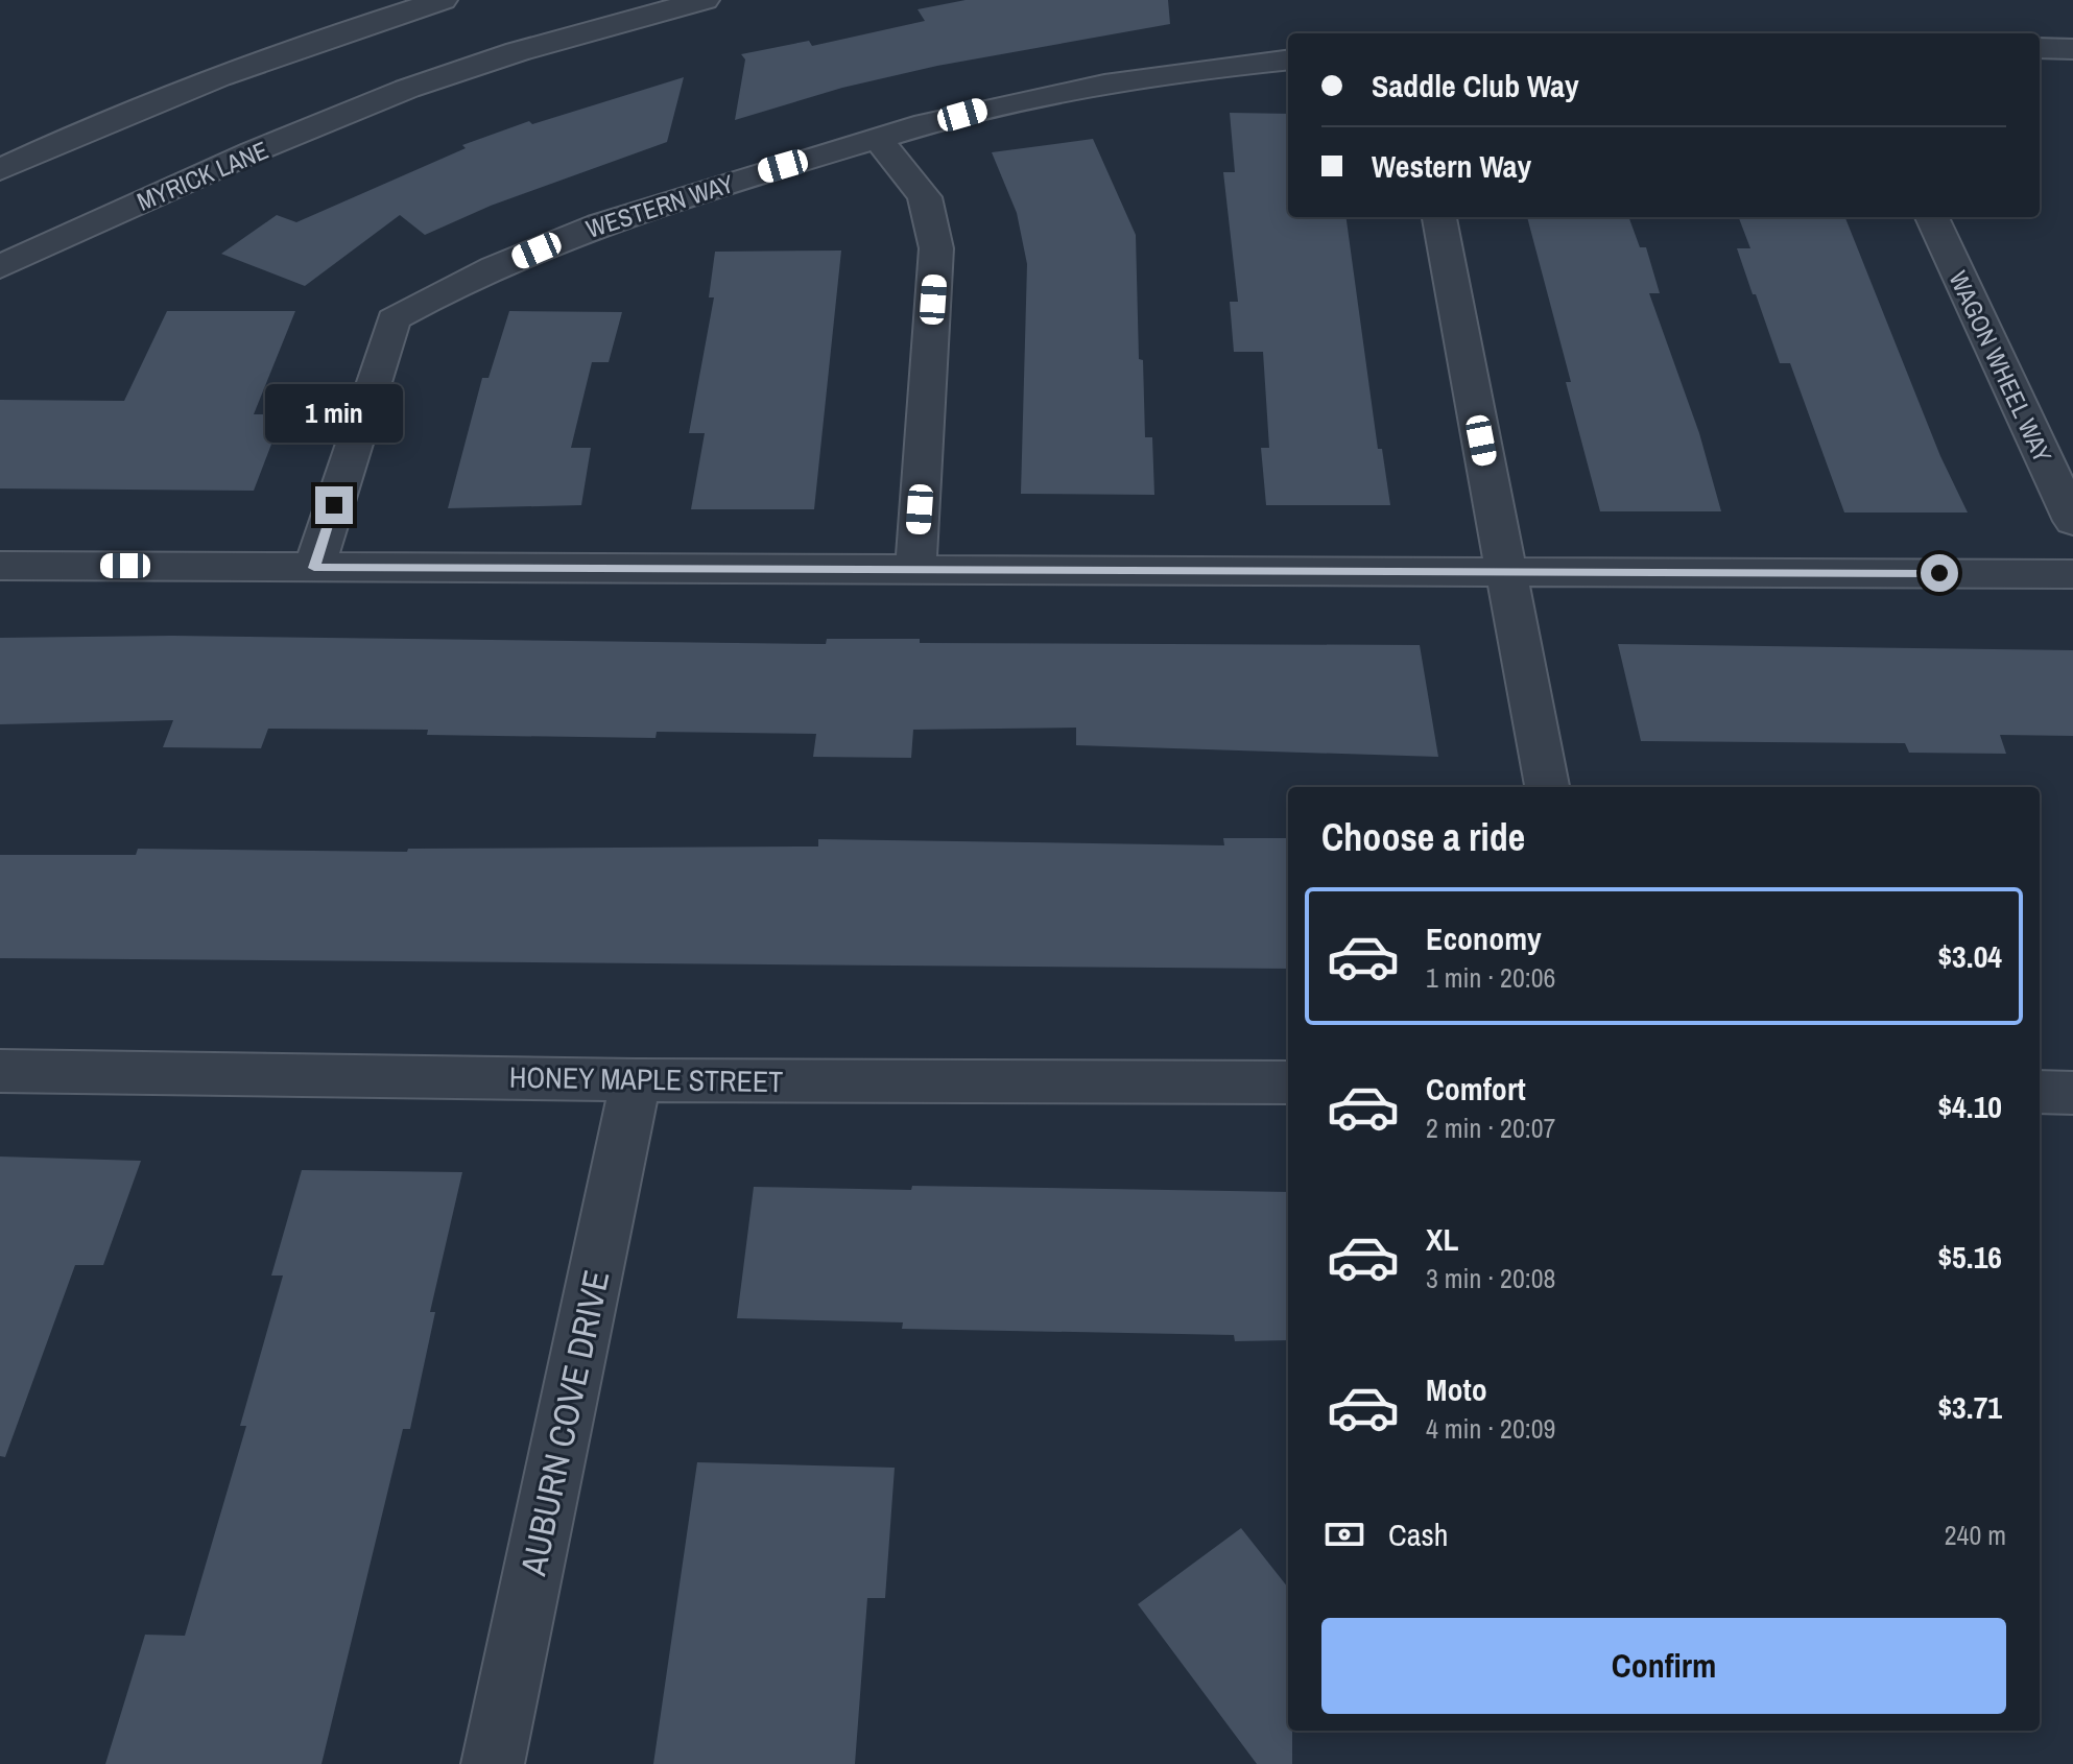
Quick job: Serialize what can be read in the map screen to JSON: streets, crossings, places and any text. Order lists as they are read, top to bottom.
{
  "streets": {
    "street": [
      "MYRICK LANE",
      "WESTERN WAY",
      "WAGON WHEEL WAY",
      "HONEY MAPLE STREET",
      "AUBURN COVE DRIVE"
    ]
  },
  "crossings": [
    ["HONEY MAPLE STREET", "AUBURN COVE DRIVE"]
  ],
  "page": {
    "banner": ["Saddle Club Way", "Western Way"],
    "bubble": "1 min",
    "heading": "Choose a ride",
    "list": [
      {
        "name": "Economy",
        "note": "1 min · 20:06",
        "value": "$3.04"
      },
      {
        "name": "Comfort",
        "note": "2 min · 20:07",
        "value": "$4.10"
      },
      {
        "name": "XL",
        "note": "3 min · 20:08",
        "value": "$5.16"
      },
      {
        "name": "Moto",
        "note": "4 min · 20:09",
        "value": "$3.71"
      }
    ],
    "pay": ["Cash", "240 m"],
    "buttons": "Confirm"
  }
}
